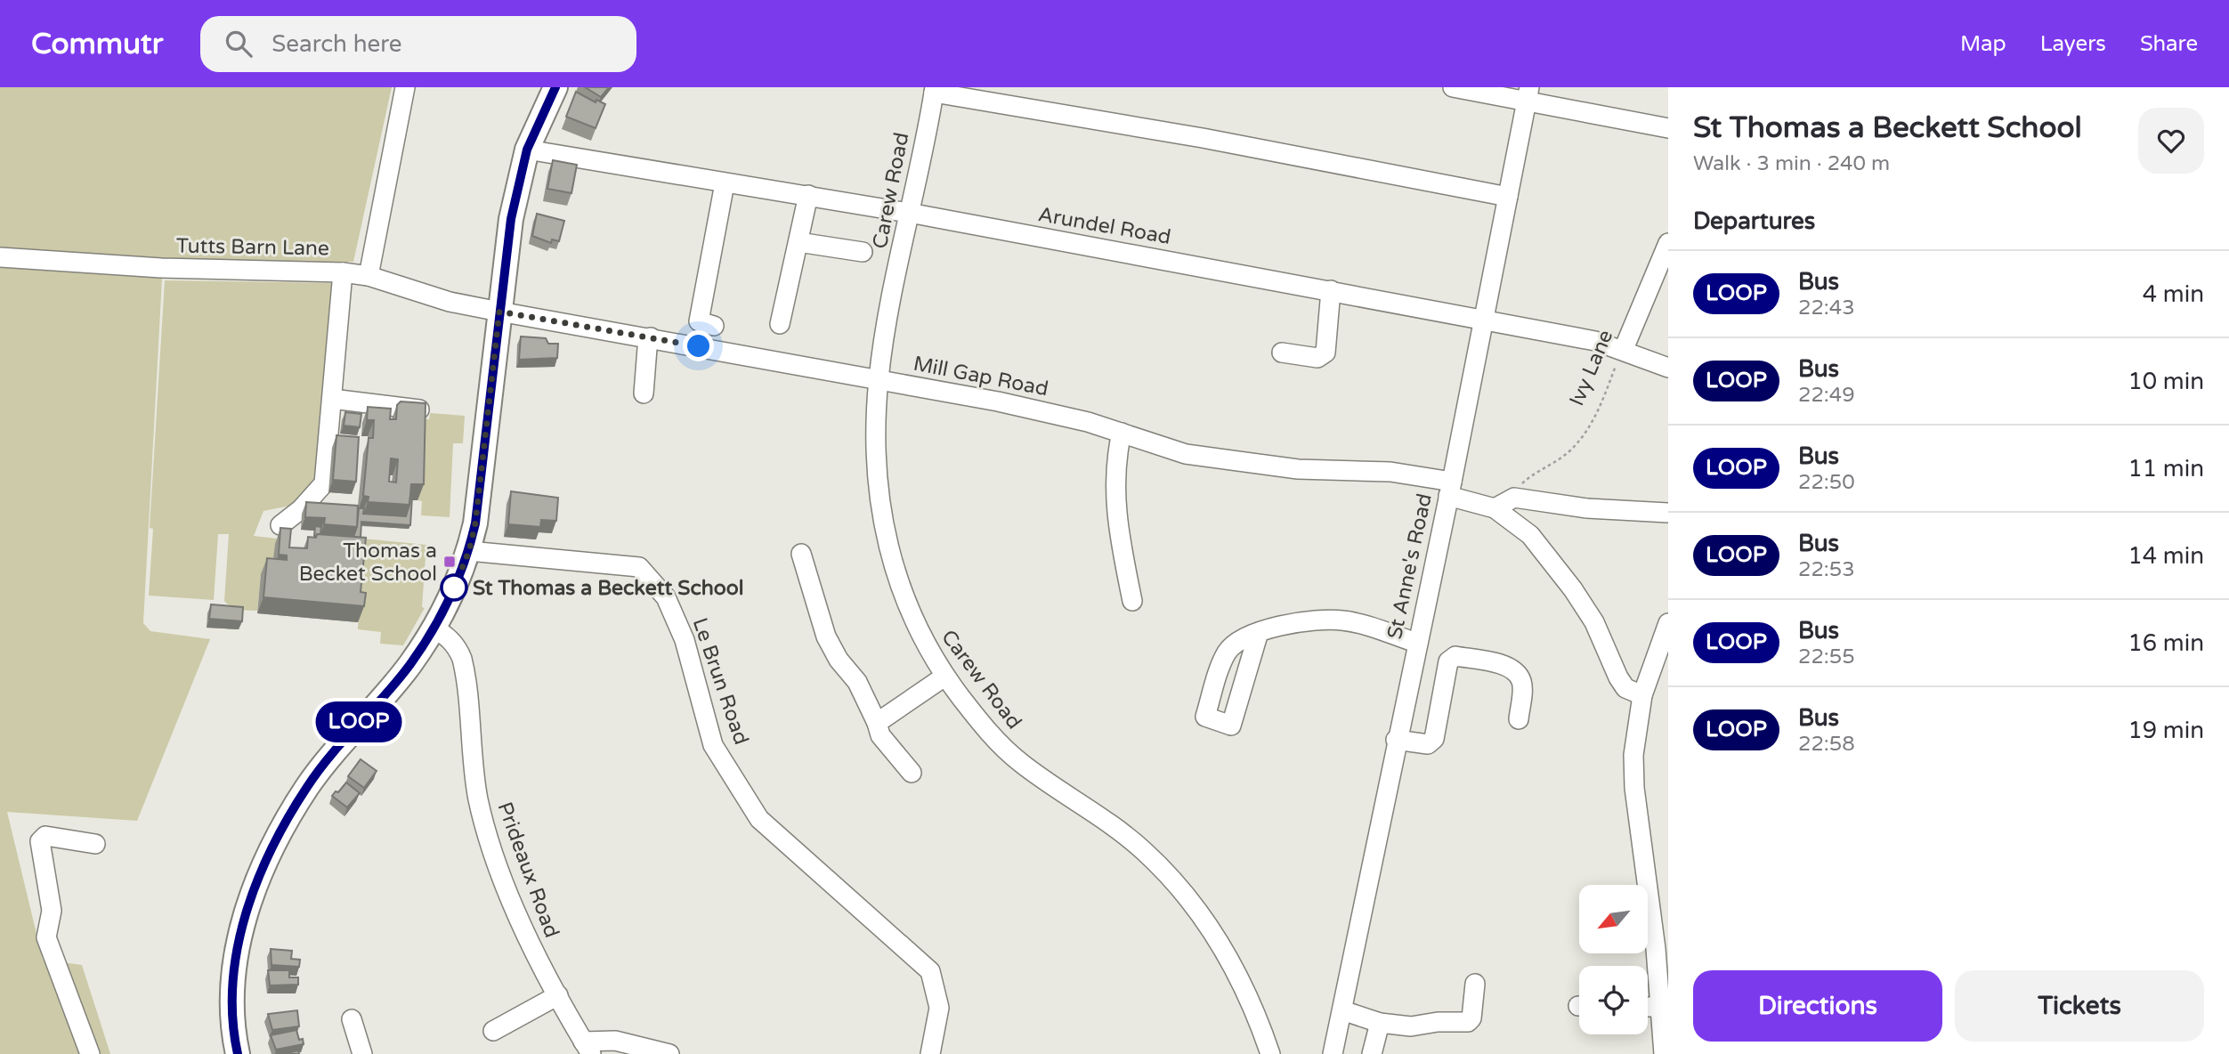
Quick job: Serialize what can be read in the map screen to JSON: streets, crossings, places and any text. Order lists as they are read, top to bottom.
{
  "streets": {
    "street": [
      "Carew Road",
      "Arundel Road",
      "Tutts Barn Lane",
      "Ivy Lane",
      "Mill Gap Road",
      "St Anne's Road",
      "Le Brun Road",
      "Prideaux Road"
    ]
  },
  "crossings": [
    ["Carew Road", "Arundel Road"],
    ["Carew Road", "Mill Gap Road"],
    ["Arundel Road", "Ivy Lane"],
    ["Arundel Road", "St Anne's Road"],
    ["Tutts Barn Lane", "Mill Gap Road"],
    ["Mill Gap Road", "St Anne's Road"]
  ],
  "places": {
    "transit": ["Thomas a Becket School"],
    "other": ["St Thomas a Beckett School"]
  },
  "lines": ["bus line LOOP"],
  "north": "bottom left",
  "page": {
    "header": "Commutr",
    "search": "Search here",
    "nav": ["Map", "Layers", "Share"],
    "on_map": "LOOP",
    "heading": [
      ["St Thomas a Beckett School", "Walk · 3 min · 240 m"],
      "Departures"
    ],
    "list": [
      {
        "mark": "LOOP",
        "name": "Bus",
        "note": "22:43",
        "value": "4 min"
      },
      {
        "mark": "LOOP",
        "name": "Bus",
        "note": "22:49",
        "value": "10 min"
      },
      {
        "mark": "LOOP",
        "name": "Bus",
        "note": "22:50",
        "value": "11 min"
      },
      {
        "mark": "LOOP",
        "name": "Bus",
        "note": "22:53",
        "value": "14 min"
      },
      {
        "mark": "LOOP",
        "name": "Bus",
        "note": "22:55",
        "value": "16 min"
      },
      {
        "mark": "LOOP",
        "name": "Bus",
        "note": "22:58",
        "value": "19 min"
      }
    ],
    "buttons": ["Directions", "Tickets"]
  }
}
